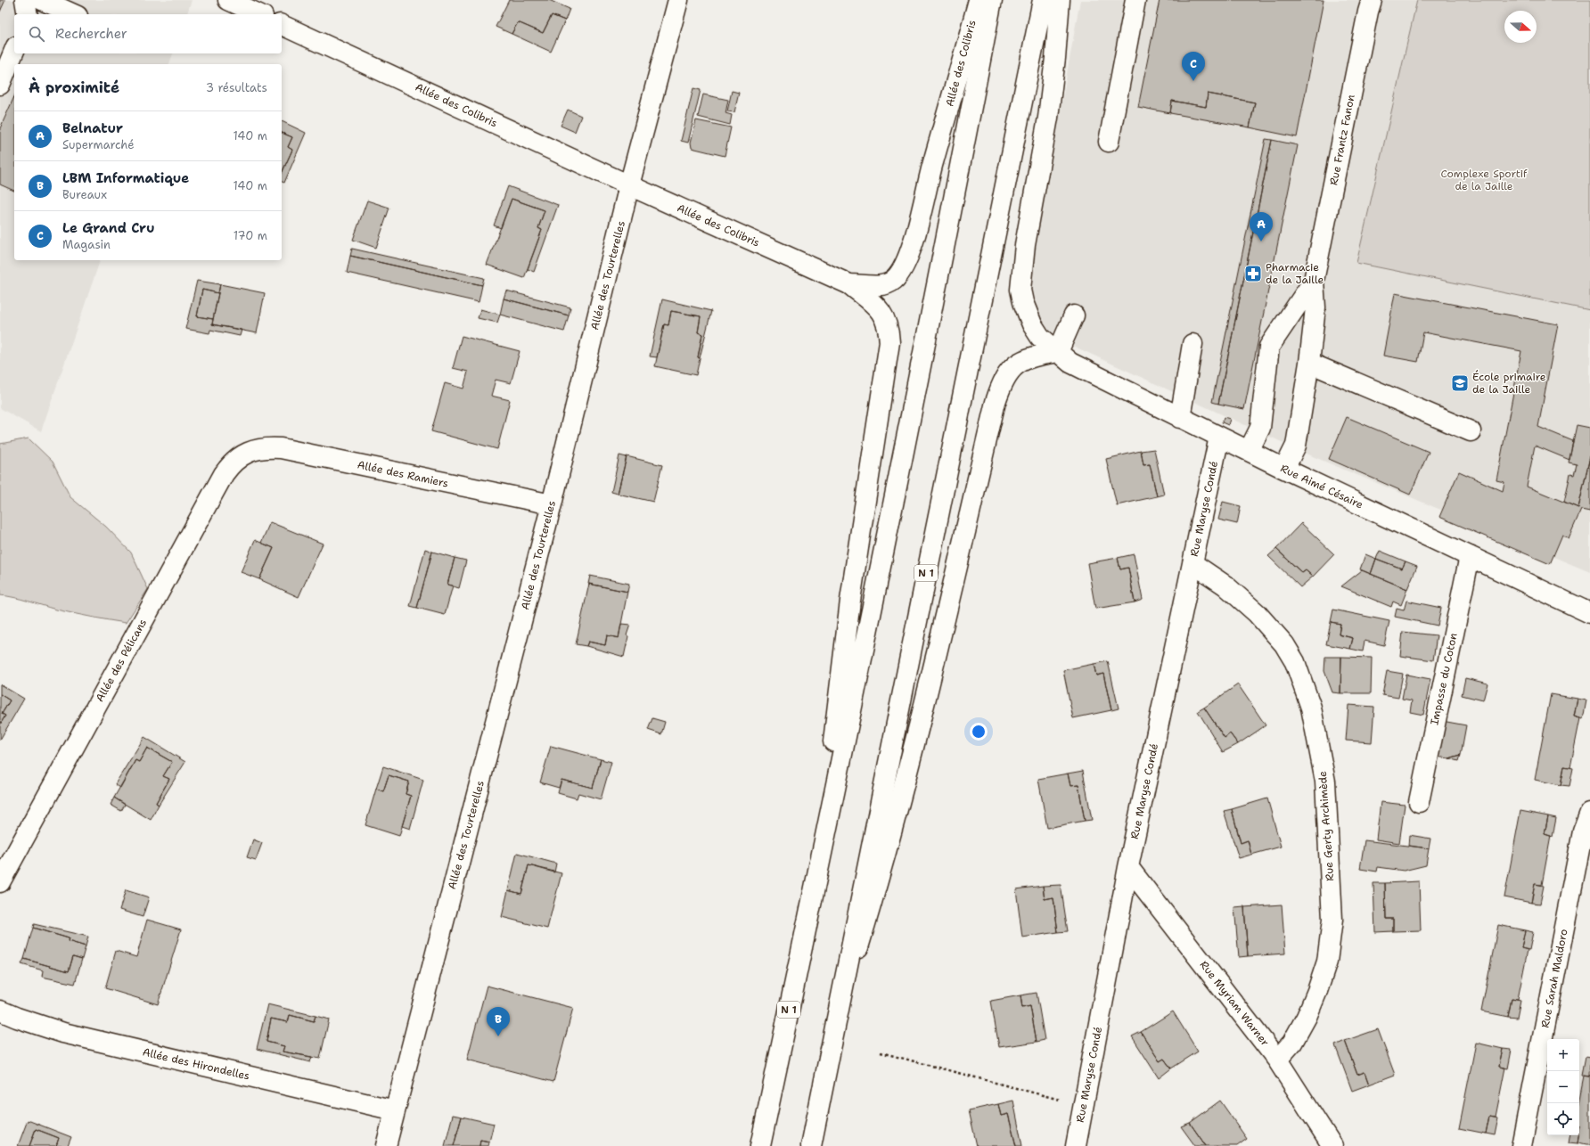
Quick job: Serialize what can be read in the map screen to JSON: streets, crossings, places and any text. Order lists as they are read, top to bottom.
{
  "streets": {
    "main road": [
      "Allée des Colibris",
      "Rue Frantz Fanon",
      "Allée des Tourterelles",
      "Allée des Ramiers",
      "Rue Aimé Césaire",
      "Rue Maryse Condé",
      "N 1",
      "Allée des Pélicans",
      "Impasse du Coton",
      "Rue Gerty Archimède",
      "Rue Sarah Maldoro",
      "Rue Myriam Warner",
      "Allée des Hirondelles"
    ]
  },
  "crossings": [
    ["Allée des Colibris", "Allée des Tourterelles"],
    ["Rue Frantz Fanon", "Rue Aimé Césaire"],
    ["Allée des Tourterelles", "Allée des Ramiers"],
    ["Allée des Tourterelles", "Allée des Hirondelles"],
    ["Allée des Ramiers", "Allée des Pélicans"],
    ["Rue Aimé Césaire", "Rue Maryse Condé"],
    ["Rue Aimé Césaire", "Impasse du Coton"],
    ["Rue Maryse Condé", "Rue Gerty Archimède"],
    ["Rue Maryse Condé", "Rue Myriam Warner"],
    ["Rue Gerty Archimède", "Rue Myriam Warner"]
  ],
  "parks": ["Complexe Sportif de la Jaille"],
  "places": {
    "pharmacy": ["Pharmacie de la Jaille"],
    "school or university": ["École primaire de la Jaille"]
  },
  "north": "right",
  "page": {
    "search": "Rechercher",
    "pins": ["C", "A", "B"],
    "heading": ["À proximité", "3 résultats"],
    "list": [
      {
        "mark": "A",
        "name": "Belnatur",
        "note": "Supermarché",
        "value": "140 m"
      },
      {
        "mark": "B",
        "name": "LBM Informatique",
        "note": "Bureaux",
        "value": "140 m"
      },
      {
        "mark": "C",
        "name": "Le Grand Cru",
        "note": "Magasin",
        "value": "170 m"
      }
    ],
    "map_buttons": ["+", "−"]
  }
}
